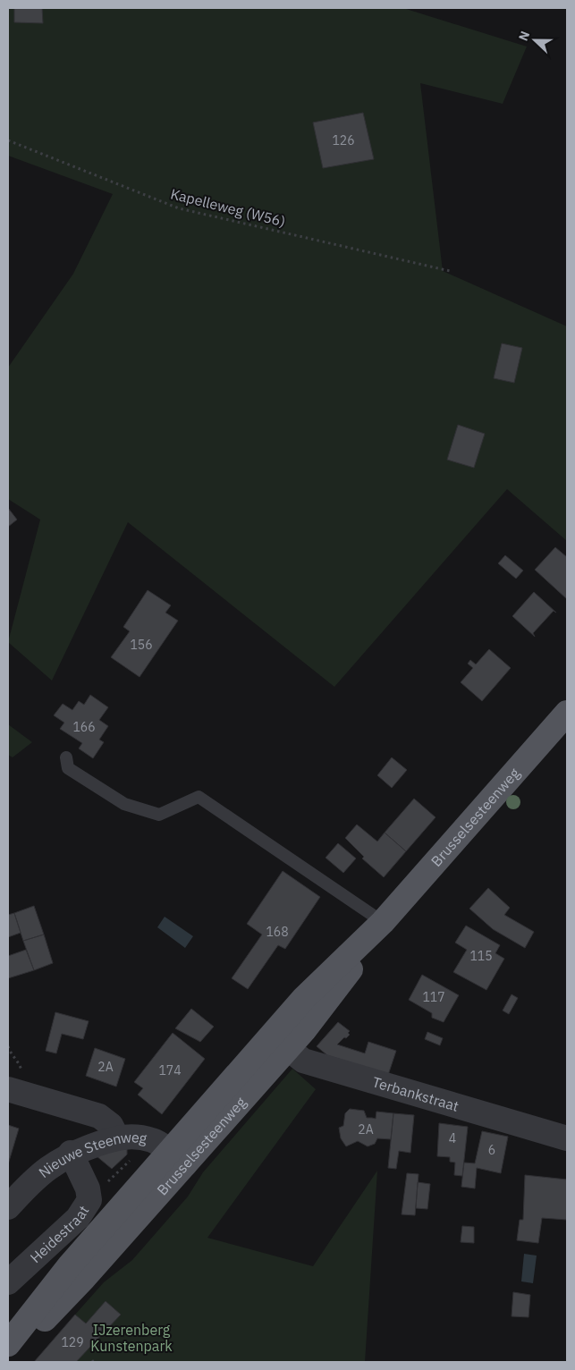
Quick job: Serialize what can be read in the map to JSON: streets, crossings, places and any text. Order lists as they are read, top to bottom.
{
  "streets": {
    "main road": ["Brusselsesteenweg"],
    "street": ["Terbankstraat", "Nieuwe Steenweg", "Heidestraat"],
    "path": ["Kapelleweg (W56)"]
  },
  "crossings": [
    ["Brusselsesteenweg", "Terbankstraat"],
    ["Brusselsesteenweg", "Nieuwe Steenweg"],
    ["Nieuwe Steenweg", "Heidestraat"]
  ],
  "parks": ["IJzerenberg Kunstenpark"],
  "house_numbers": [
    "126",
    "156",
    "166",
    "168",
    "115",
    "117",
    "2A",
    "174",
    "2A",
    "4",
    "6",
    "129"
  ],
  "north": "left"
}
